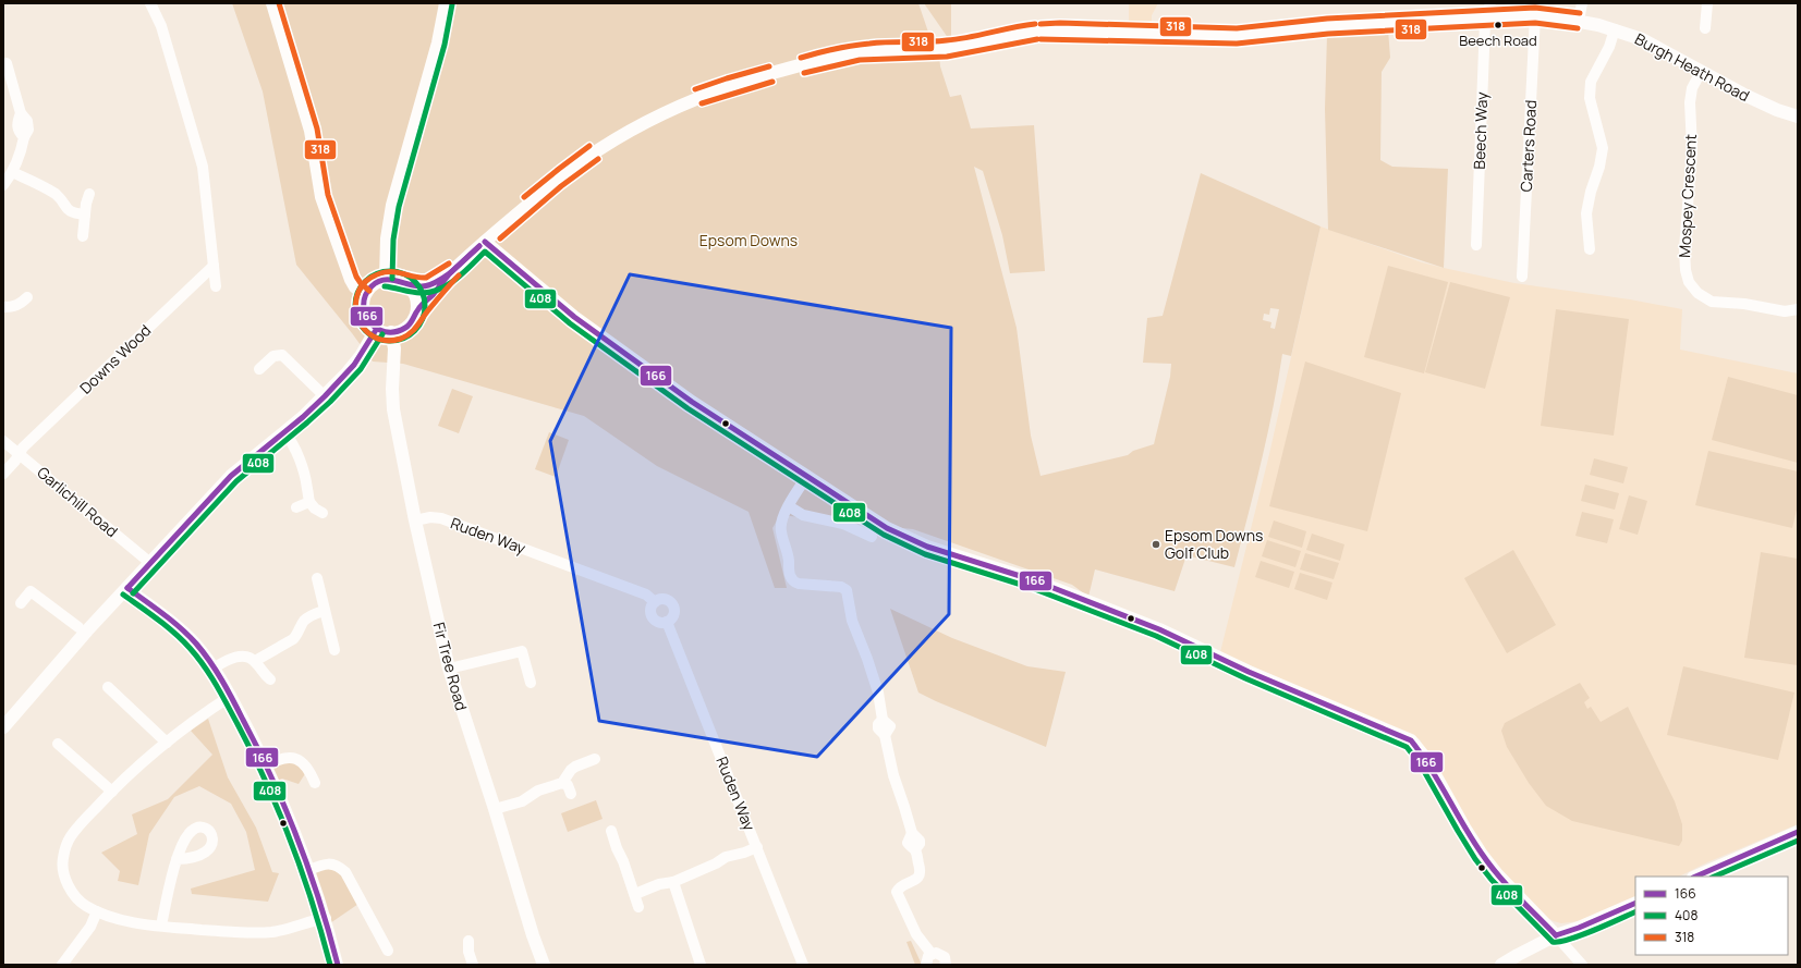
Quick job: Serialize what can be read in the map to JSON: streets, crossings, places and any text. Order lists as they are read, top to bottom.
{
  "streets": {
    "main road": ["Burgh Heath Road", "Fir Tree Road"],
    "street": [
      "Beech Way",
      "Carters Road",
      "Mospey Crescent",
      "Downs Wood",
      "Garlichill Road",
      "Ruden Way"
    ]
  },
  "crossings": [
    ["Burgh Heath Road", "Beech Way"],
    ["Burgh Heath Road", "Carters Road"],
    ["Burgh Heath Road", "Mospey Crescent"],
    ["Burgh Heath Road", "Fir Tree Road"],
    ["Downs Wood", "Garlichill Road"],
    ["Ruden Way", "Fir Tree Road"]
  ],
  "parks": ["Epsom Downs"],
  "places": ["Beech Road", "Epsom Downs Golf Club"],
  "lines": ["transit line 318", "transit line 408", "transit line 166"],
  "legend": ["166", "408", "318"]
}
